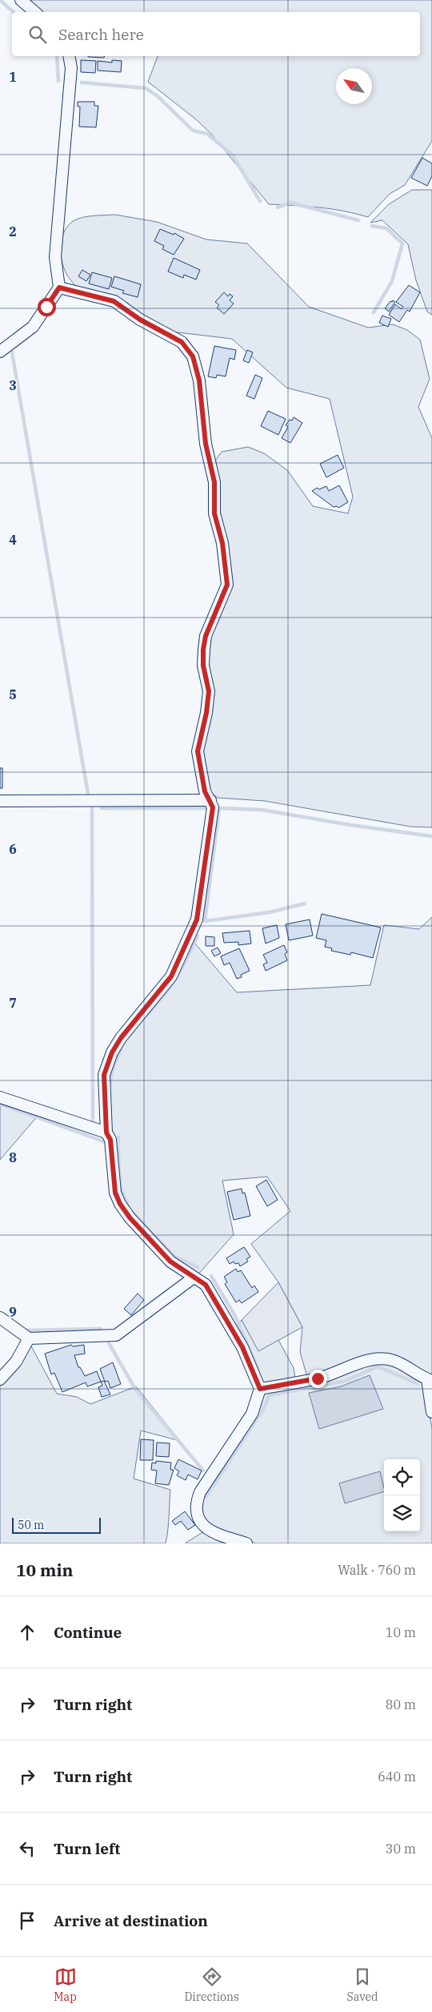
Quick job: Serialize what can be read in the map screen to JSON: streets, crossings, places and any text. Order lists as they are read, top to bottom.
{
  "scale_bar": "50 m",
  "north": "top left",
  "page": {
    "search": "Search here",
    "scale": "50 m",
    "heading": ["10 min", "Walk · 760 m"],
    "list": [
      ["Continue", "10 m"],
      ["Turn right", "80 m"],
      ["Turn right", "640 m"],
      ["Turn left", "30 m"],
      "Arrive at destination"
    ],
    "nav": ["Map", "Directions", "Saved"]
  },
  "grid": {
    "rows": [
      "1",
      "2",
      "3",
      "4",
      "5",
      "6",
      "7",
      "8",
      "9"
    ]
  }
}
